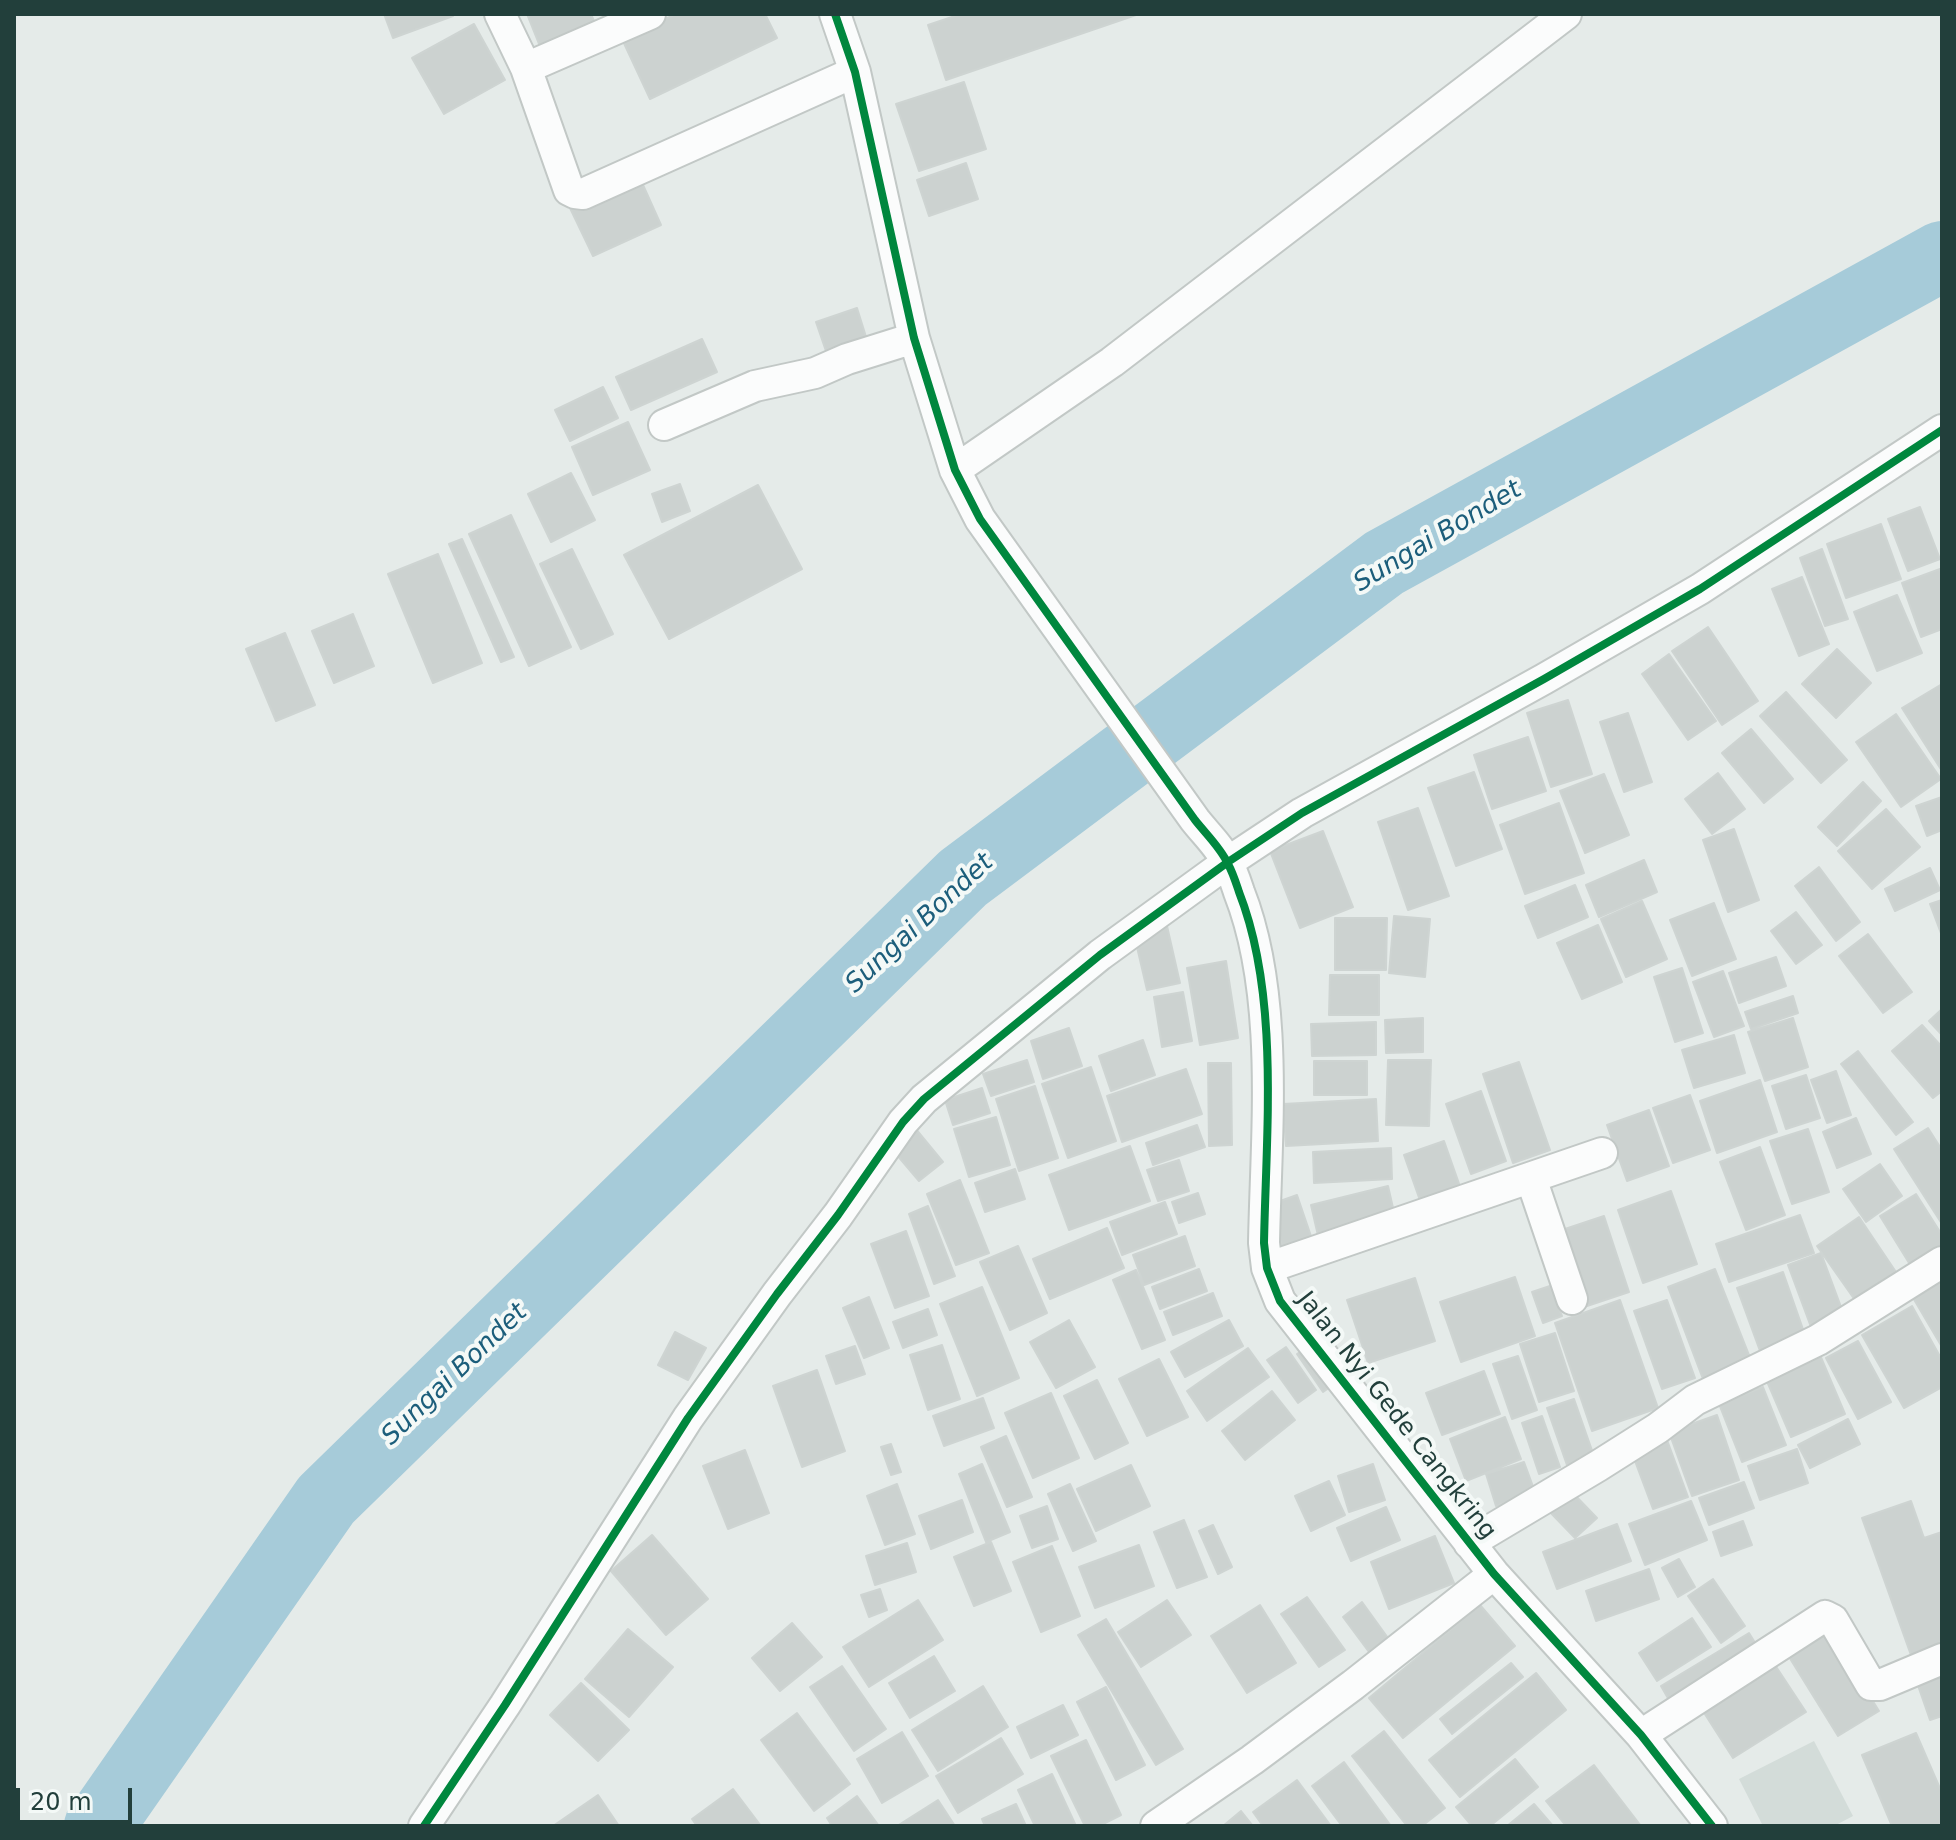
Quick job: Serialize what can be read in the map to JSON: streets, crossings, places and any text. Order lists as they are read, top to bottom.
{
  "streets": {
    "street": ["Jalan Nyi Gede Cangkring"]
  },
  "water": ["Sungai Bondet"],
  "scale_bar": "20 m"
}
